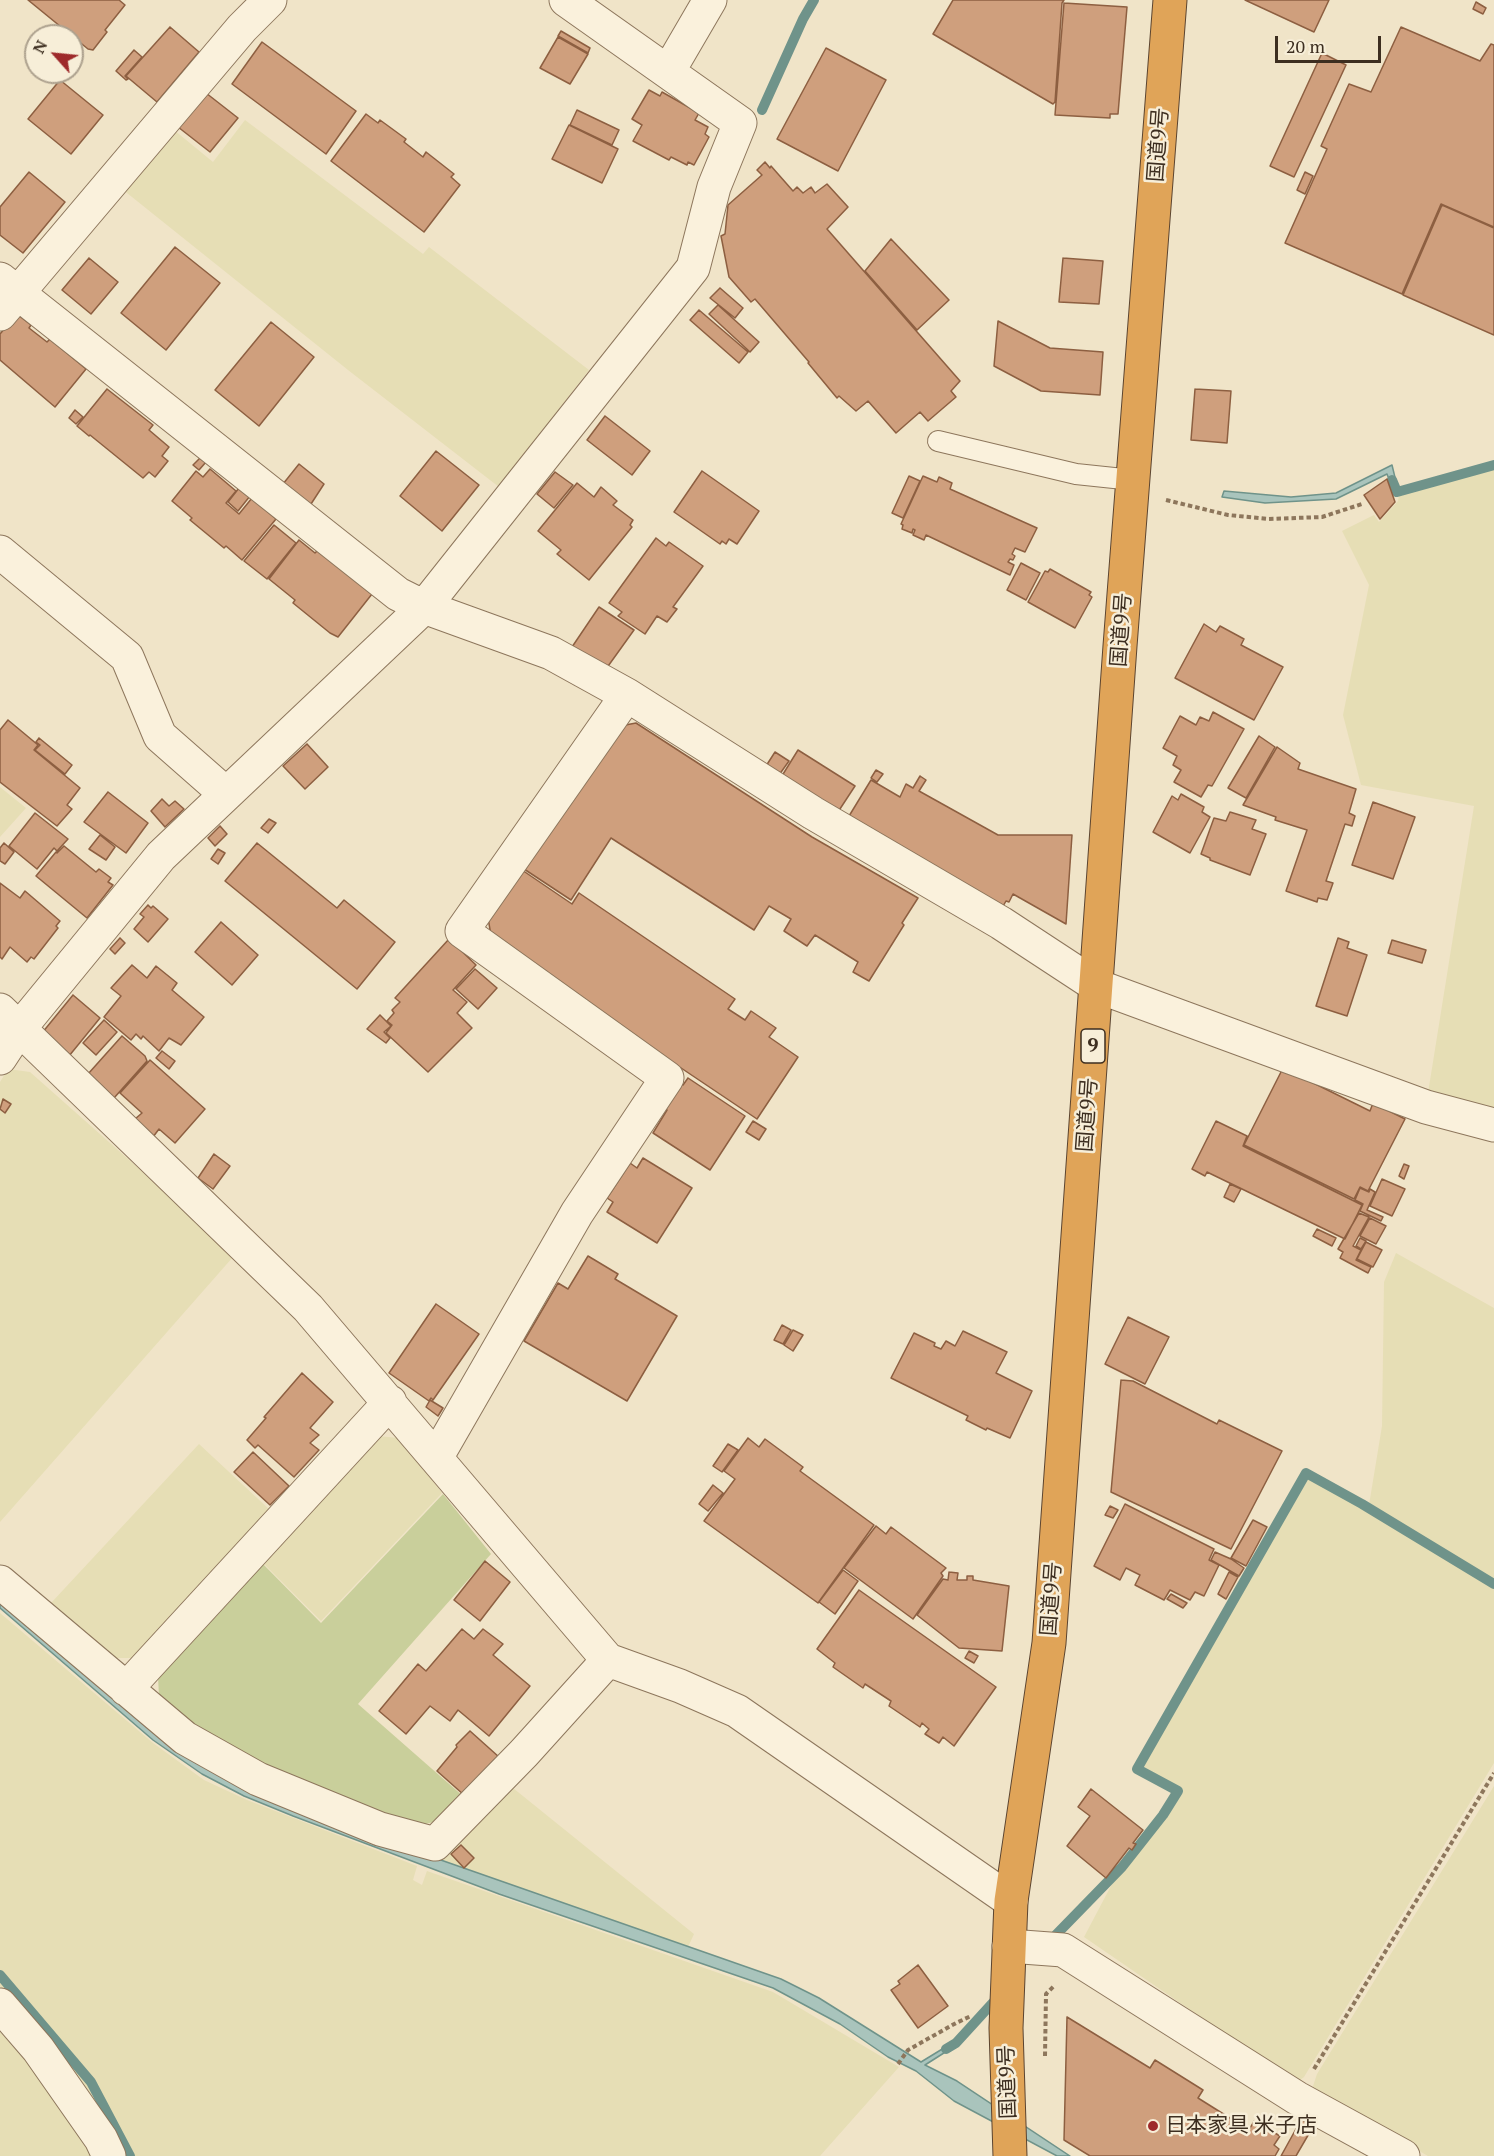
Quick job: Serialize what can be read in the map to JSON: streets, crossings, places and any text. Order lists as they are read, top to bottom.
{
  "streets": {
    "highway": ["国道9号", "9"]
  },
  "places": ["日本家具 米子店"],
  "scale_bar": "20 m",
  "north": "top left"
}
